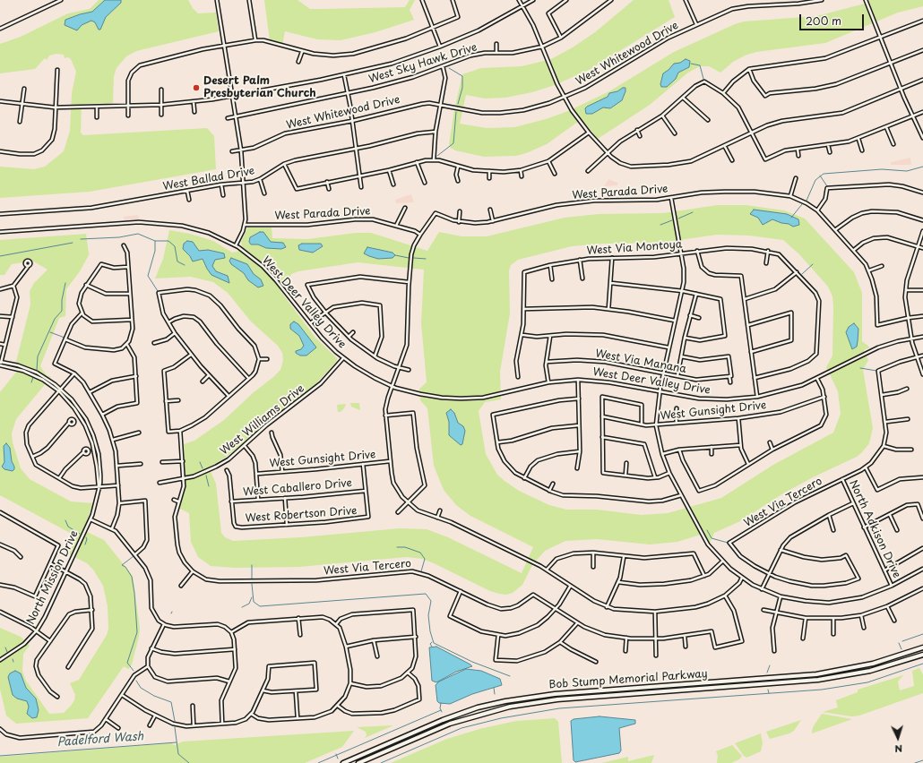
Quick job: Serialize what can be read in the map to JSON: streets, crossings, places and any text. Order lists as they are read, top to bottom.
{
  "streets": {
    "highway": ["Bob Stump Memorial Parkway"],
    "street": [
      "West Whitewood Drive",
      "West Sky Hawk Drive",
      "West Ballad Drive",
      "West Parada Drive",
      "West Via Montoya",
      "West Deer Valley Drive",
      "West Via Manana",
      "West Gunsight Drive",
      "West Williams Drive",
      "West Caballero Drive",
      "West Via Tercero",
      "West Robertson Drive",
      "North Adkison Drive",
      "North Mission Drive"
    ]
  },
  "crossings": [
    ["West Deer Valley Drive", "West Williams Drive"],
    ["West Caballero Drive", "West Robertson Drive"],
    ["West Via Tercero", "North Adkison Drive"]
  ],
  "water": ["Padelford Wash"],
  "places": ["Desert Palm Presbyterian Church"],
  "scale_bar": "200 m",
  "north": "bottom"
}
